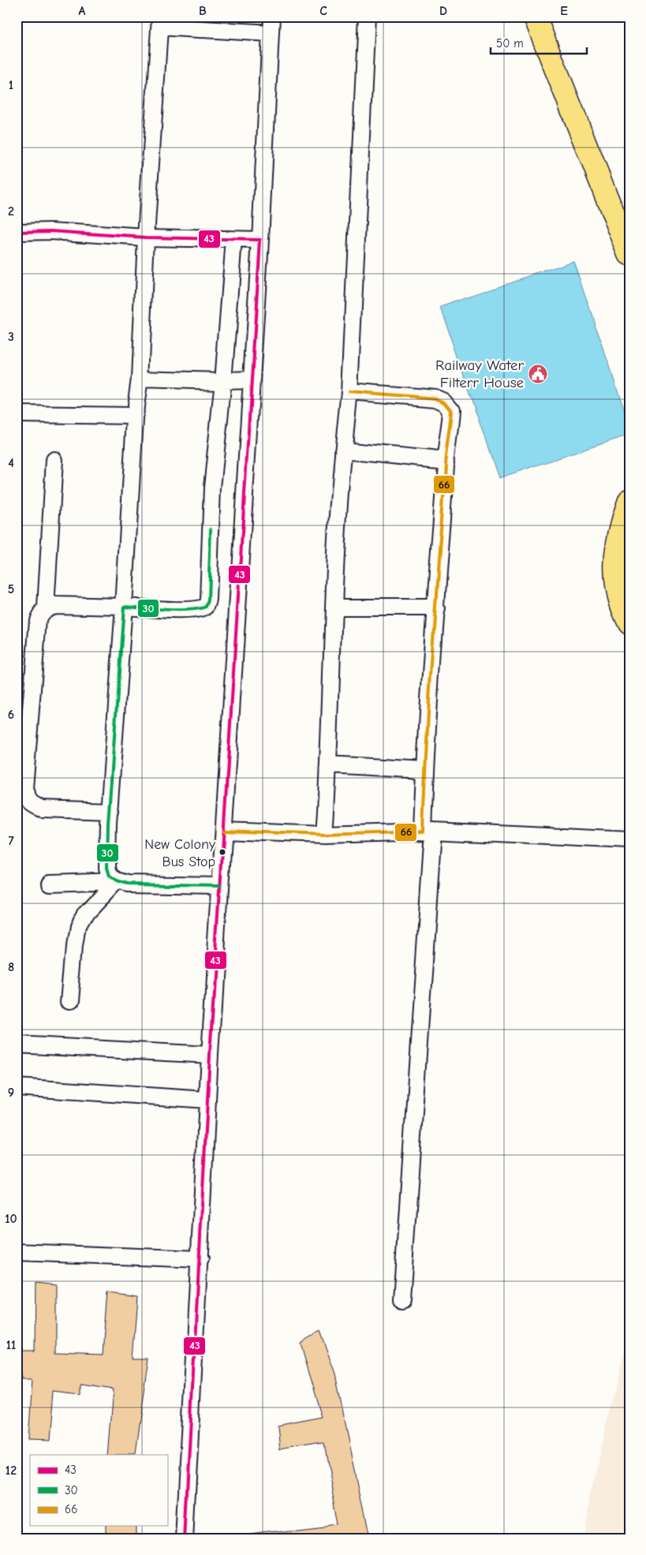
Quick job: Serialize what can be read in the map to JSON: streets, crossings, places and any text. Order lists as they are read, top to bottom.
{
  "places": {
    "public building": ["Railway Water Filterr House"],
    "other": ["New Colony Bus Stop"]
  },
  "lines": ["transit line 43", "transit line 66", "transit line 30"],
  "legend": ["43", "30", "66"],
  "scale_bar": "50 m",
  "grid": {
    "columns": [
      "A",
      "B",
      "C",
      "D",
      "E"
    ],
    "rows": [
      "1",
      "2",
      "3",
      "4",
      "5",
      "6",
      "7",
      "8",
      "9",
      "10",
      "11",
      "12"
    ]
  }
}
